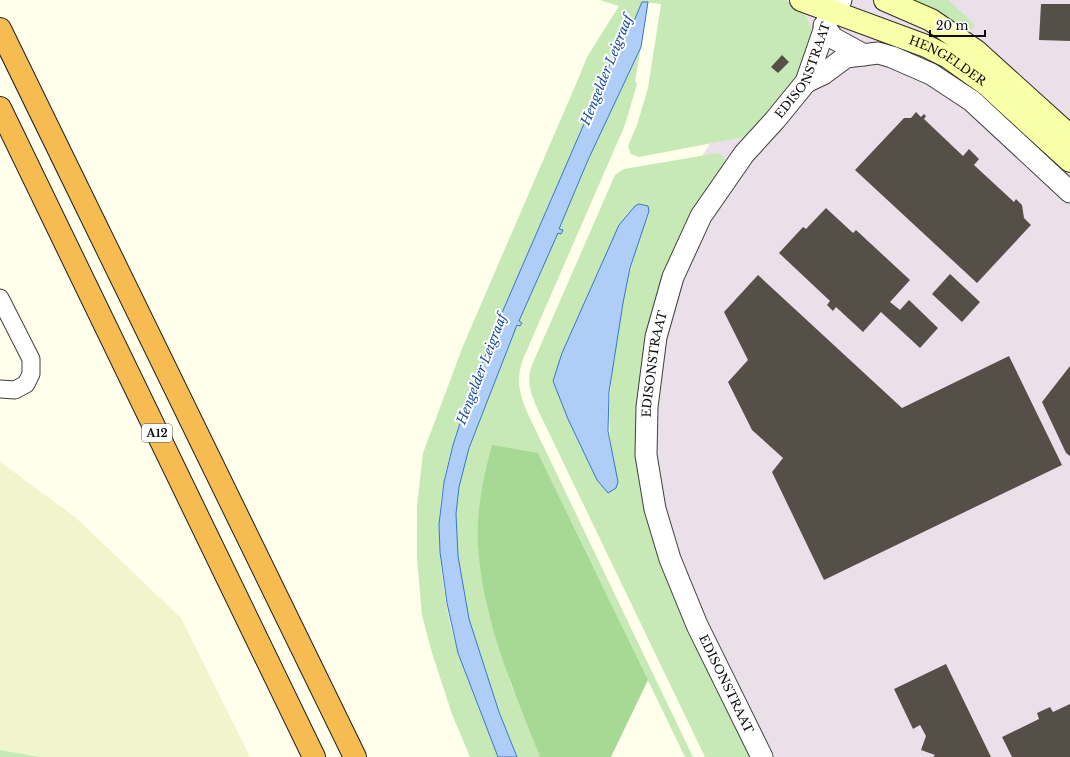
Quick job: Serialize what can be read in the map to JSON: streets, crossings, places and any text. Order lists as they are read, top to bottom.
{
  "streets": {
    "highway": ["A12"],
    "main road": ["HENGELDER"],
    "street": ["EDISONSTRAAT"]
  },
  "crossings": [
    ["HENGELDER", "EDISONSTRAAT"]
  ],
  "water": ["Hengelder Leigraaf"],
  "scale_bar": "20 m"
}
